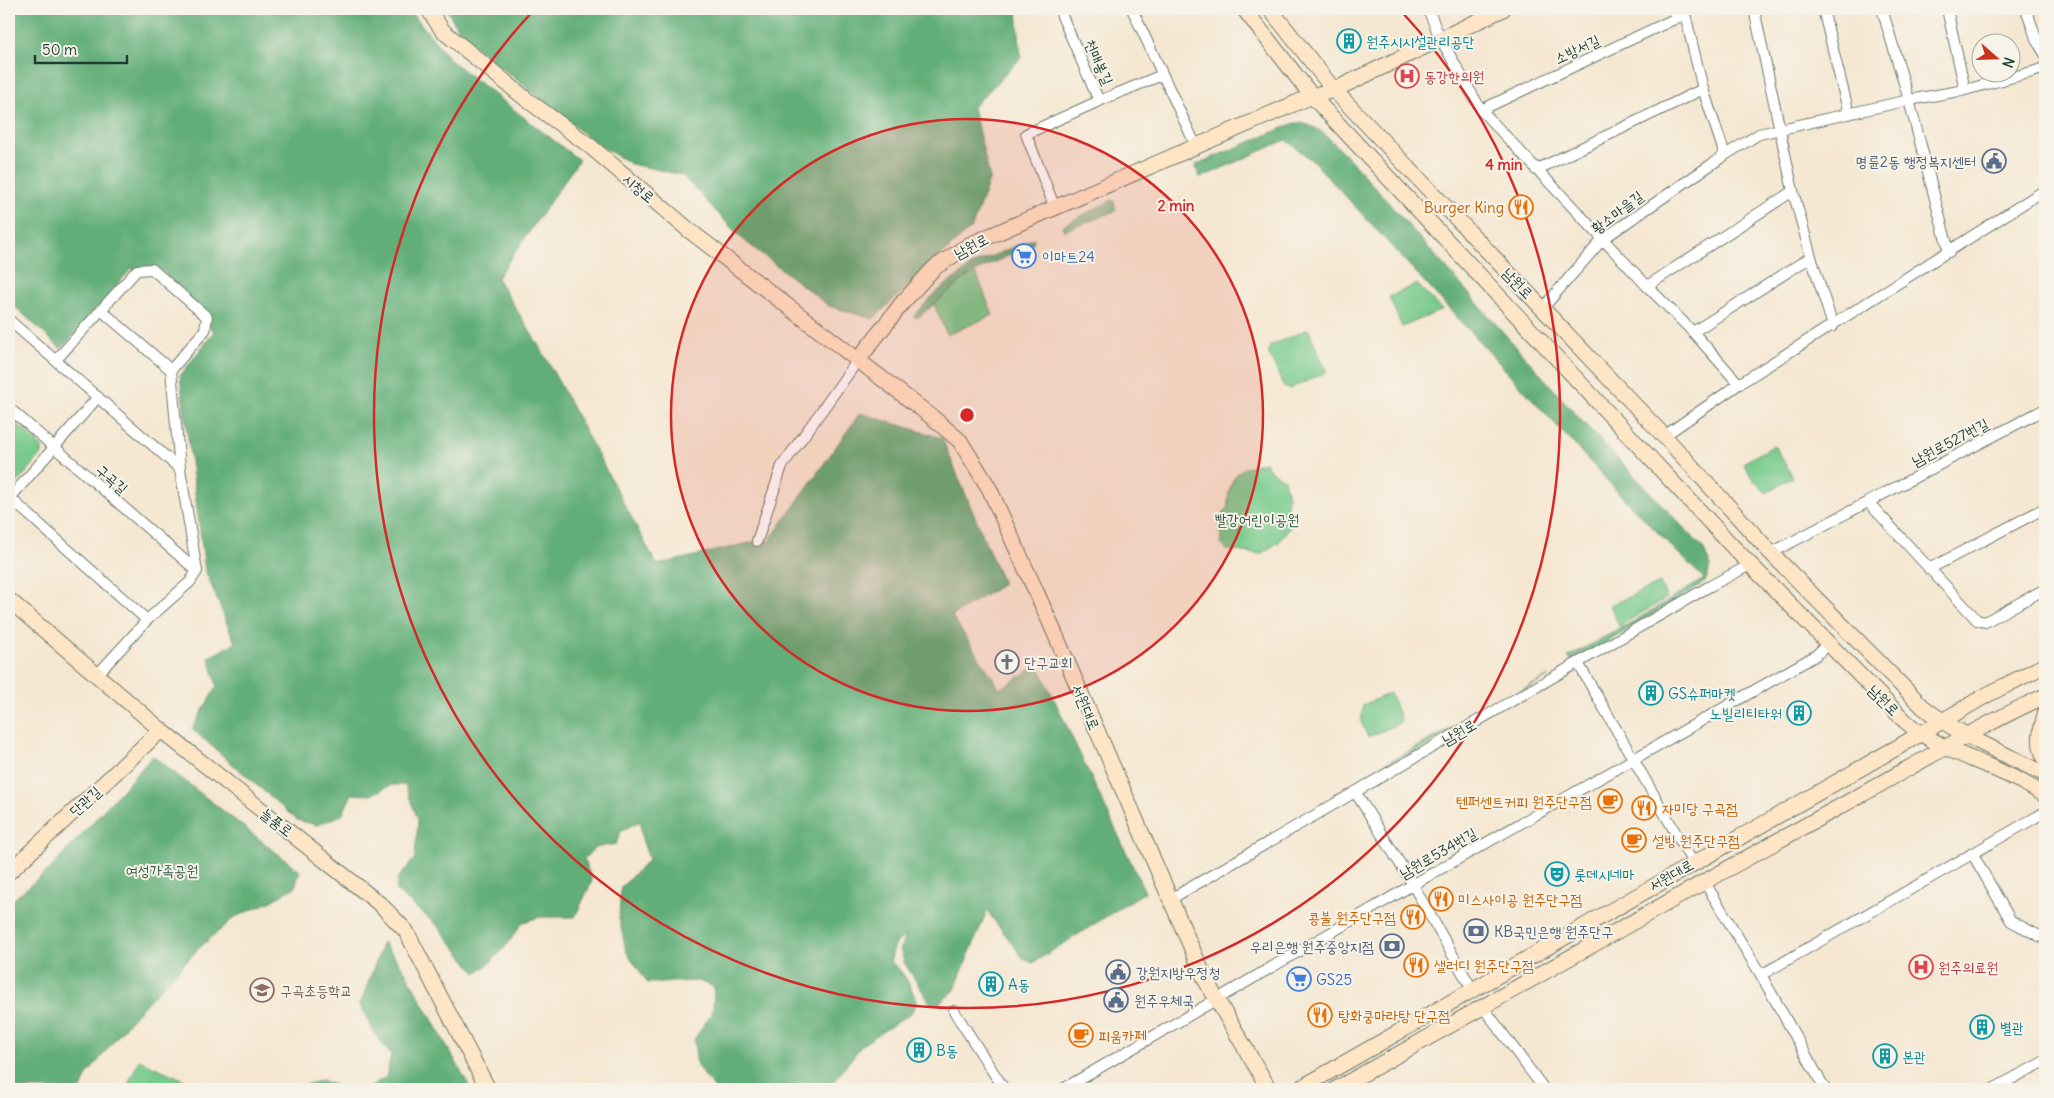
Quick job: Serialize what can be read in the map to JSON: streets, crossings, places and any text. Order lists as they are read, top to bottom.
{
  "streets": {
    "street": [
      "소방서길",
      "천매봉길",
      "시청로",
      "황소마을길",
      "남원로",
      "남원로527번길",
      "구곡길",
      "서원대로",
      "단관길",
      "늘품로",
      "남원로534번길"
    ]
  },
  "crossings": [
    ["천매봉길", "남원로"],
    ["시청로", "남원로"],
    ["시청로", "서원대로"],
    ["황소마을길", "남원로"],
    ["남원로", "남원로527번길"],
    ["남원로", "서원대로"],
    ["남원로", "남원로534번길"],
    ["서원대로", "남원로534번길"],
    ["단관길", "늘품로"]
  ],
  "parks": ["빨강어린이공원", "여성가족공원"],
  "places": {
    "building": [
      "원주시시설관리공단",
      "GS슈퍼마켓",
      "노빌리티타워",
      "A동",
      "별관",
      "B동",
      "본관"
    ],
    "hospital": ["동강한의원", "원주의료원"],
    "public building": ["명륜2동 행정복지센터", "강원지방우정청", "원주우체국"],
    "restaurant": [
      "Burger King",
      "자미당 구곡점",
      "미스사이공 원주단구점",
      "콩불 원주단구점",
      "샐러디 원주단구점",
      "탕화쿵마라탕 단구점"
    ],
    "supermarket": ["이마트24", "GS25"],
    "church": ["단구교회"],
    "cafe": ["텐퍼센트커피 원주단구점", "설빙 원주단구점", "피움카페"],
    "theatre": ["롯데시네마"],
    "bank": ["KB국민은행 원주단구", "우리은행 원주중앙지점"],
    "school or university": ["구곡초등학교"]
  },
  "scale_bar": "50 m",
  "north": "right",
  "rings": ["4 min", "2 min"]
}
